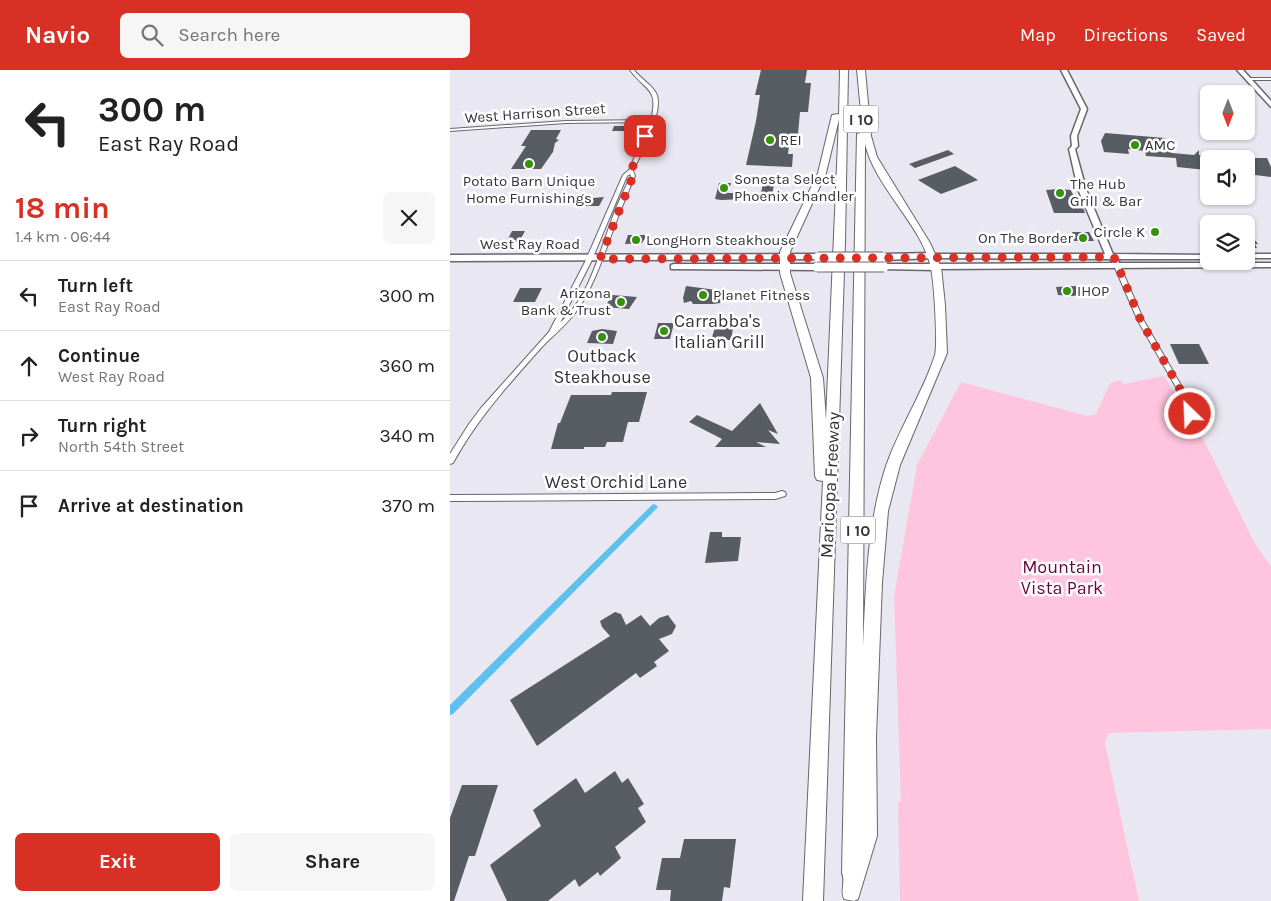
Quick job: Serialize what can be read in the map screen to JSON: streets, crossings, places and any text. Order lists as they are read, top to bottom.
{
  "streets": {
    "highway": ["I 10", "Maricopa Freeway"],
    "main road": ["West Ray Road"],
    "street": ["West Harrison Street", "West Orchid Lane"]
  },
  "parks": ["Mountain Vista Park"],
  "places": [
    "REI",
    "AMC",
    "Potato Barn Unique Home Furnishings",
    "Sonesta Select Phoenix Chandler",
    "The Hub Grill & Bar",
    "Circle K",
    "On The Border",
    "LongHorn Steakhouse",
    "IHOP",
    "Planet Fitness",
    "Arizona Bank & Trust",
    "Carrabba's Italian Grill",
    "Outback Steakhouse"
  ],
  "north": "bottom",
  "page": {
    "header": "Navio",
    "search": "Search here",
    "nav": ["Map", "Directions", "Saved"],
    "turn": ["300 m", "East Ray Road"],
    "heading": ["18 min", "1.4 km · 06:44"],
    "list": [
      {
        "name": "Turn left",
        "note": "East Ray Road",
        "value": "300 m"
      },
      {
        "name": "Continue",
        "note": "West Ray Road",
        "value": "360 m"
      },
      {
        "name": "Turn right",
        "note": "North 54th Street",
        "value": "340 m"
      },
      {
        "name": "Arrive at destination",
        "value": "370 m"
      }
    ],
    "buttons": ["Exit", "Share"]
  }
}
